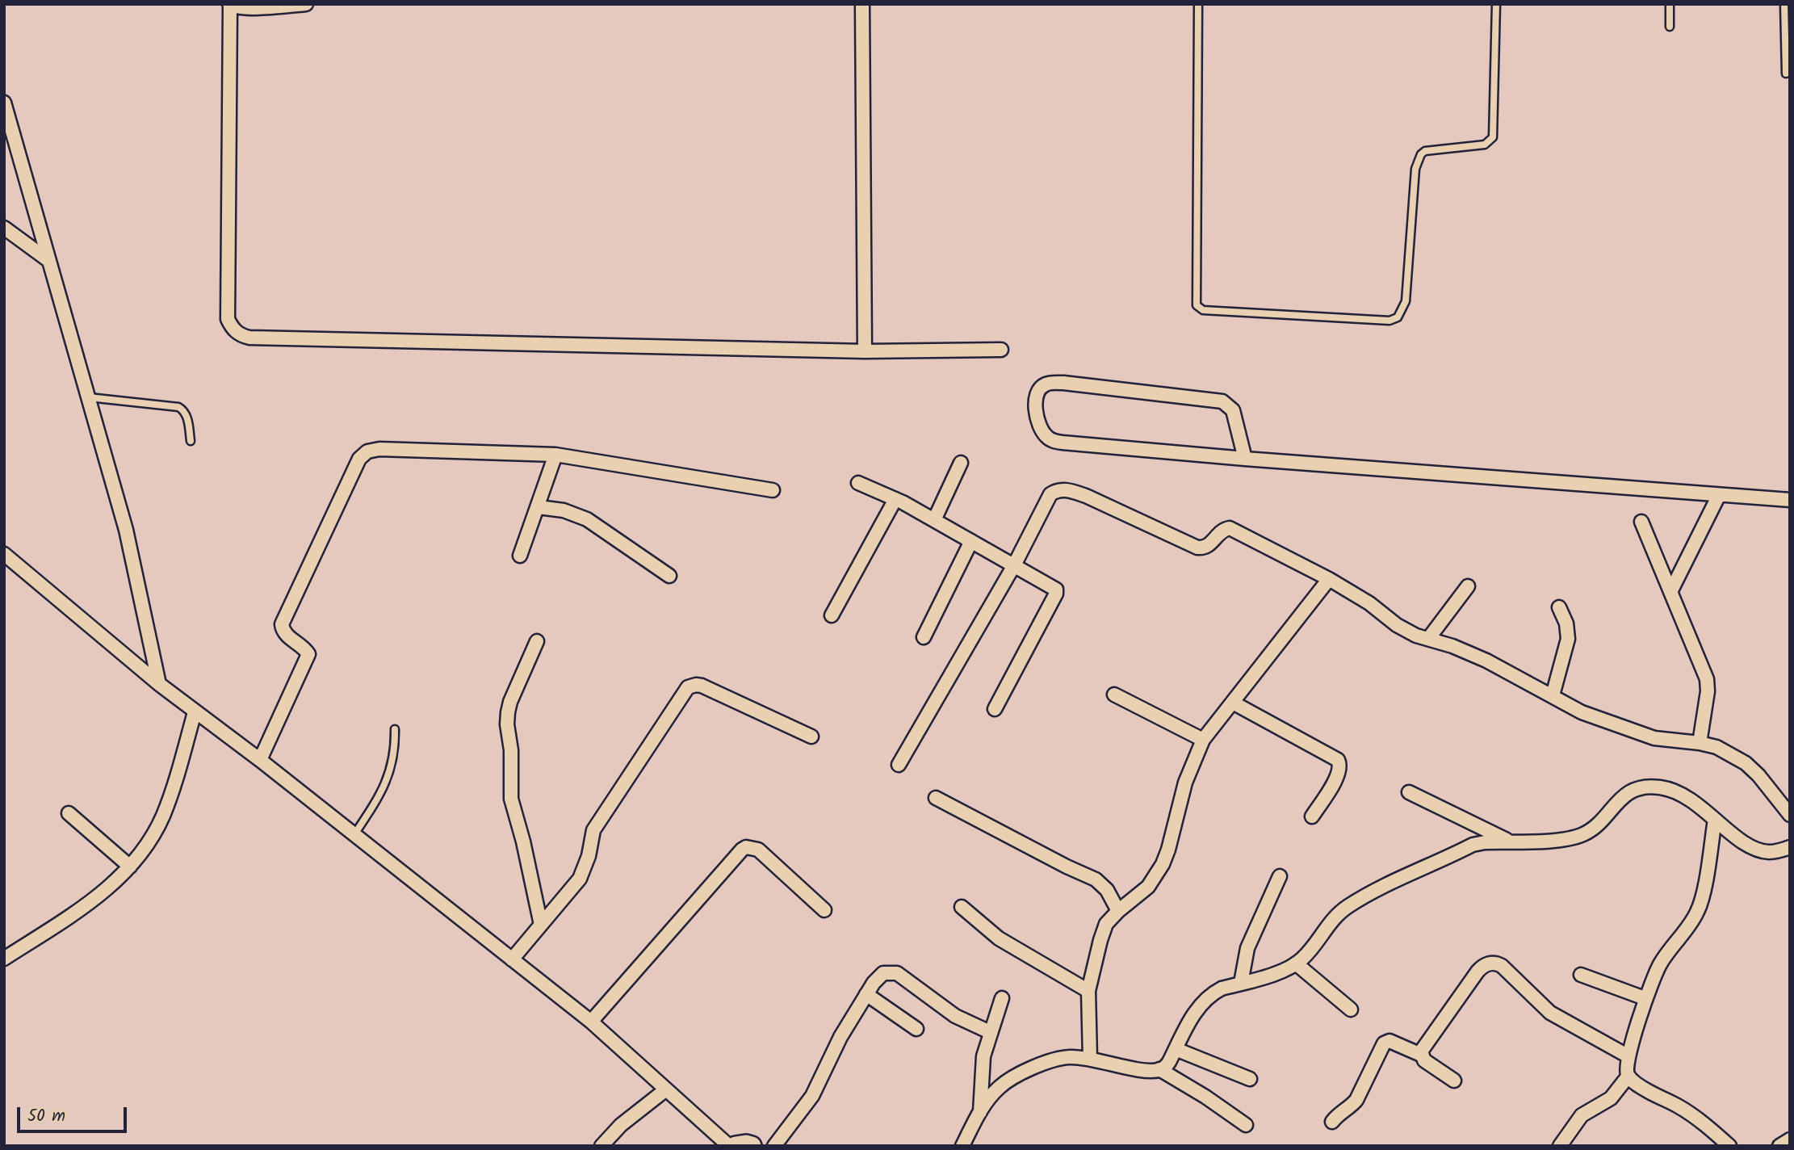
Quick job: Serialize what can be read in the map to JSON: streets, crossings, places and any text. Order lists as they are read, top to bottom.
{
  "scale_bar": "50 m"
}
